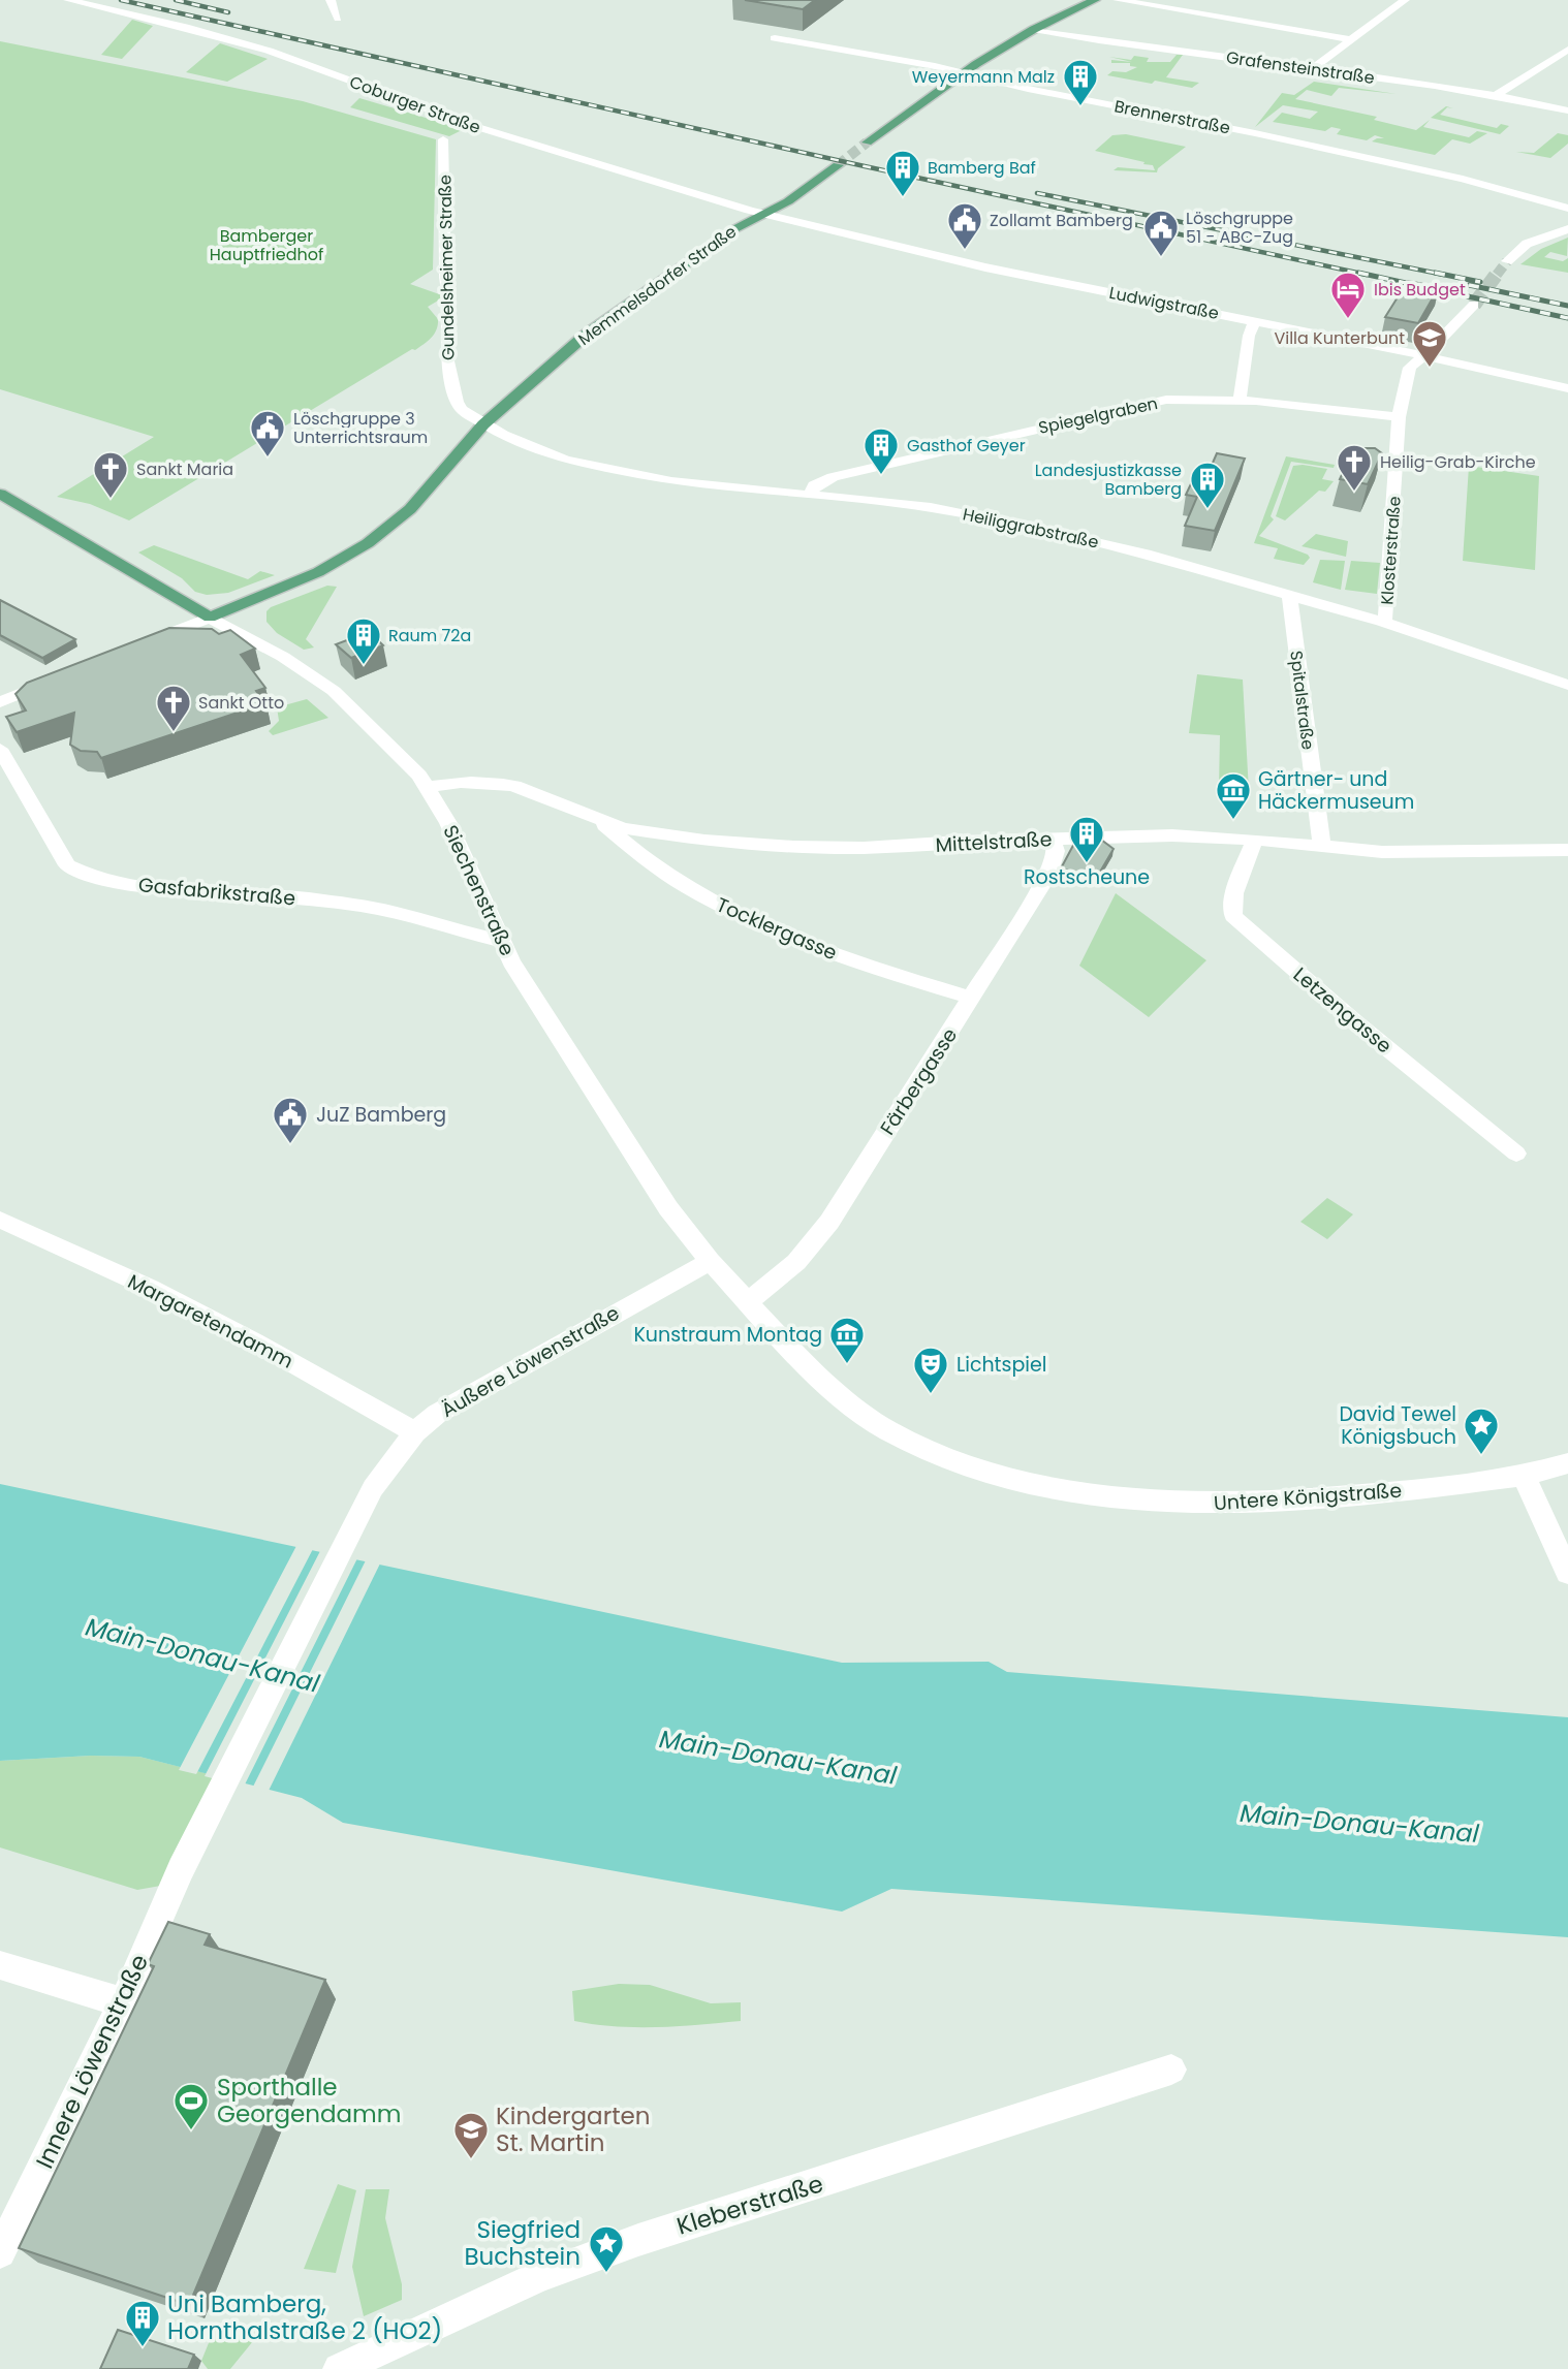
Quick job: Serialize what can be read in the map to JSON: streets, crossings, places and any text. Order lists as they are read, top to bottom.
{
  "streets": {
    "main road": ["Memmelsdorfer Straße", "Siechenstraße"],
    "street": [
      "Grafensteinstraße",
      "Coburger Straße",
      "Brennerstraße",
      "Gundelsheimer Straße",
      "Ludwigstraße",
      "Spiegelgraben",
      "Heiliggrabstraße",
      "Klosterstraße",
      "Spitalstraße",
      "Mittelstraße",
      "Gasfabrikstraße",
      "Tocklergasse",
      "Letzengasse",
      "Färbergasse",
      "Margaretendamm",
      "Äußere Löwenstraße",
      "Untere Königstraße",
      "Innere Löwenstraße",
      "Kleberstraße"
    ]
  },
  "crossings": [
    ["Coburger Straße", "Memmelsdorfer Straße"],
    ["Coburger Straße", "Ludwigstraße"],
    ["Gundelsheimer Straße", "Memmelsdorfer Straße"],
    ["Gundelsheimer Straße", "Heiliggrabstraße"],
    ["Memmelsdorfer Straße", "Ludwigstraße"],
    ["Memmelsdorfer Straße", "Heiliggrabstraße"],
    ["Memmelsdorfer Straße", "Siechenstraße"],
    ["Ludwigstraße", "Klosterstraße"],
    ["Spiegelgraben", "Heiliggrabstraße"],
    ["Spiegelgraben", "Klosterstraße"],
    ["Heiliggrabstraße", "Klosterstraße"],
    ["Heiliggrabstraße", "Spitalstraße"],
    ["Spitalstraße", "Mittelstraße"],
    ["Mittelstraße", "Siechenstraße"],
    ["Mittelstraße", "Tocklergasse"],
    ["Mittelstraße", "Letzengasse"],
    ["Mittelstraße", "Färbergasse"],
    ["Siechenstraße", "Gasfabrikstraße"],
    ["Siechenstraße", "Färbergasse"],
    ["Siechenstraße", "Äußere Löwenstraße"],
    ["Siechenstraße", "Untere Königstraße"],
    ["Tocklergasse", "Färbergasse"],
    ["Margaretendamm", "Äußere Löwenstraße"],
    ["Äußere Löwenstraße", "Innere Löwenstraße"]
  ],
  "water": ["Main-Donau-Kanal"],
  "parks": ["Bamberger Hauptfriedhof"],
  "places": {
    "building": [
      "Weyermann Malz",
      "Bamberg Baf",
      "Gasthof Geyer",
      "Landesjustizkasse Bamberg",
      "Raum 72a",
      "Rostscheune",
      "Uni Bamberg, Hornthalstraße 2 (HO2)"
    ],
    "public building": [
      "Zollamt Bamberg",
      "Löschgruppe 51 - ABC-Zug",
      "Löschgruppe 3 Unterrichtsraum",
      "JuZ Bamberg"
    ],
    "hotel": ["Ibis Budget"],
    "school or university": ["Villa Kunterbunt", "Kindergarten St. Martin"],
    "church": ["Heilig-Grab-Kirche", "Sankt Maria", "Sankt Otto"],
    "museum": ["Gärtner- und Häckermuseum", "Kunstraum Montag"],
    "theatre": ["Lichtspiel"],
    "place": ["David Tewel Königsbuch", "Siegfried Buchstein"],
    "sports": ["Sporthalle Georgendamm"]
  }
}
